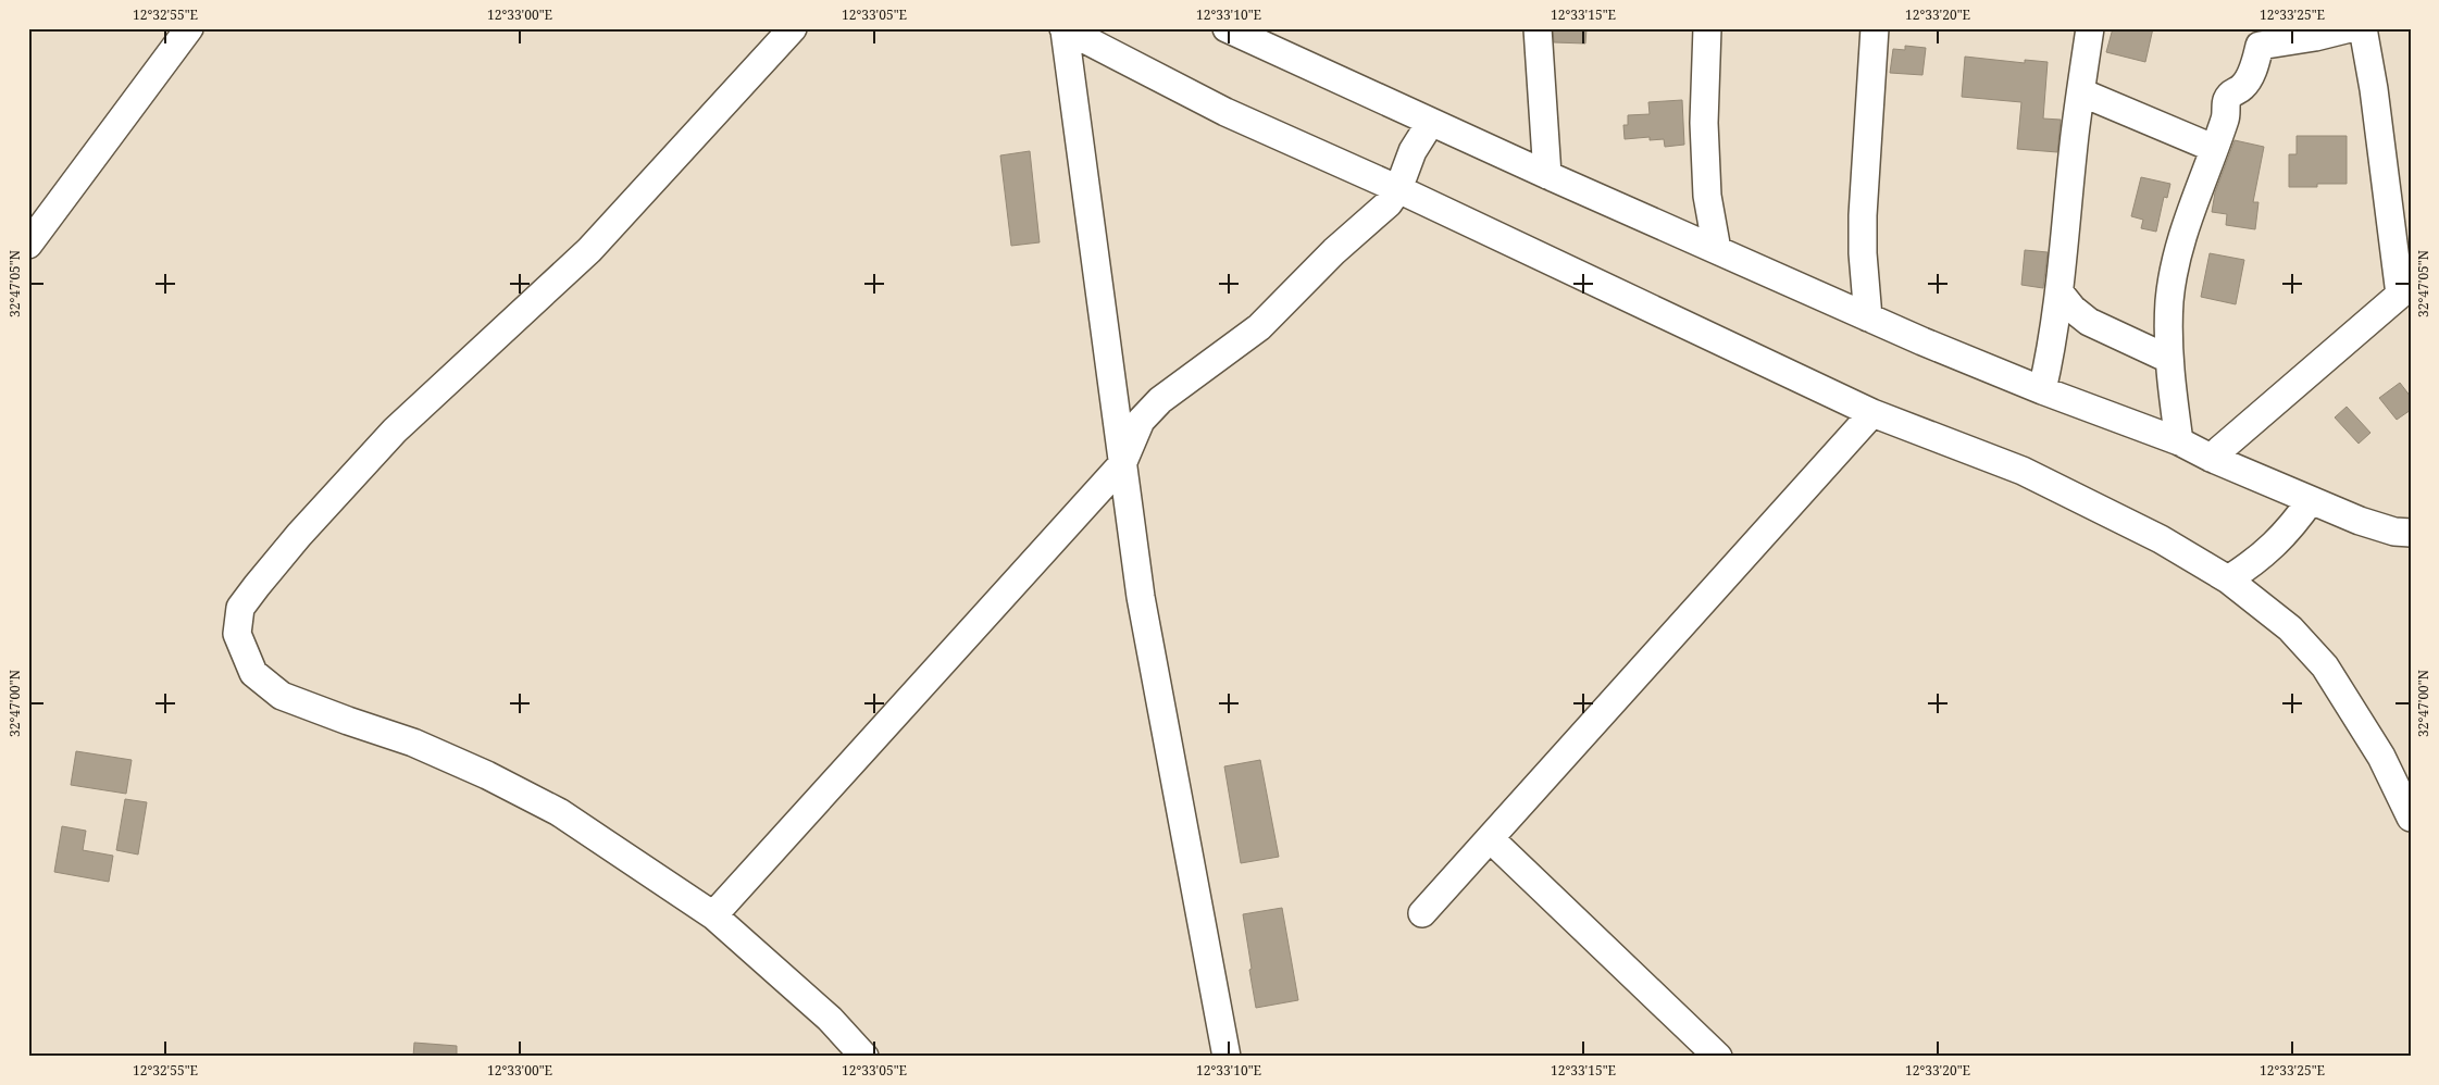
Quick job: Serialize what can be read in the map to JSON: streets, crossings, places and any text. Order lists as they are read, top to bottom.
{
  "coordinates": [
    "12°32'55\"E",
    "12°33'00\"E",
    "12°33'05\"E",
    "12°33'10\"E",
    "12°33'15\"E",
    "12°33'20\"E",
    "12°33'25\"E",
    "32°47'05\"N",
    "32°47'00\"N"
  ]
}
